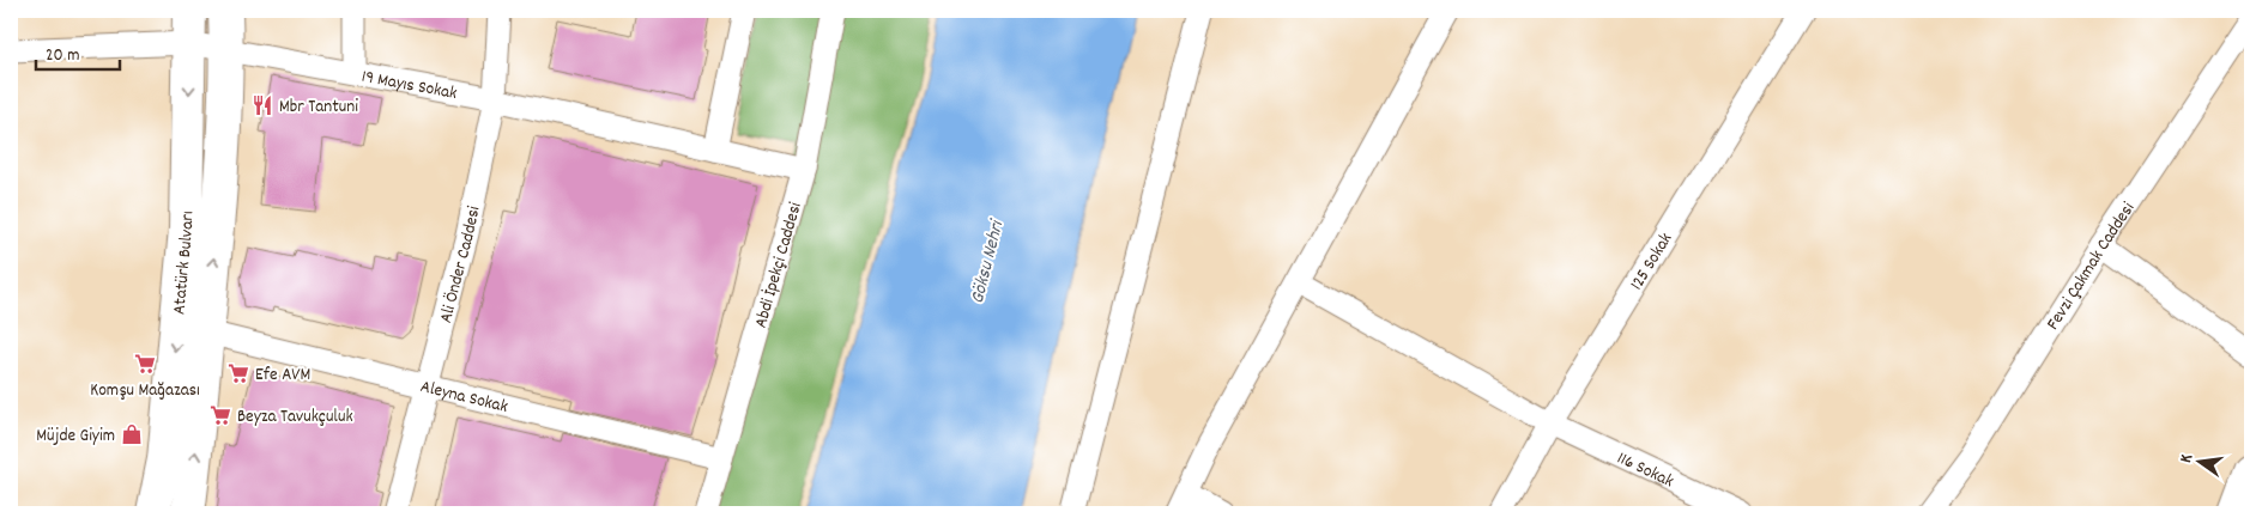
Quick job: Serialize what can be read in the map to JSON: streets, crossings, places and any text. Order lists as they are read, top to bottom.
{
  "streets": {
    "main road": ["Atatürk Bulvarı"],
    "street": [
      "19 Mayıs Sokak",
      "125 Sokak",
      "Ali Önder Caddesi",
      "Abdi İpekçi Caddesi",
      "Fevzi Çakmak Caddesi",
      "Aleyna Sokak",
      "116 Sokak"
    ]
  },
  "crossings": [
    ["19 Mayıs Sokak", "Atatürk Bulvarı"],
    ["19 Mayıs Sokak", "Ali Önder Caddesi"],
    ["19 Mayıs Sokak", "Abdi İpekçi Caddesi"],
    ["125 Sokak", "116 Sokak"],
    ["Ali Önder Caddesi", "Aleyna Sokak"],
    ["Abdi İpekçi Caddesi", "Aleyna Sokak"]
  ],
  "water": ["Göksu Nehri"],
  "places": {
    "restaurant": ["Mbr Tantuni"],
    "supermarket": ["Komşu Mağazası", "Efe AVM", "Beyza Tavukçuluk"],
    "shop": ["Müjde Giyim"]
  },
  "scale_bar": "20 m",
  "north": "left"
}
